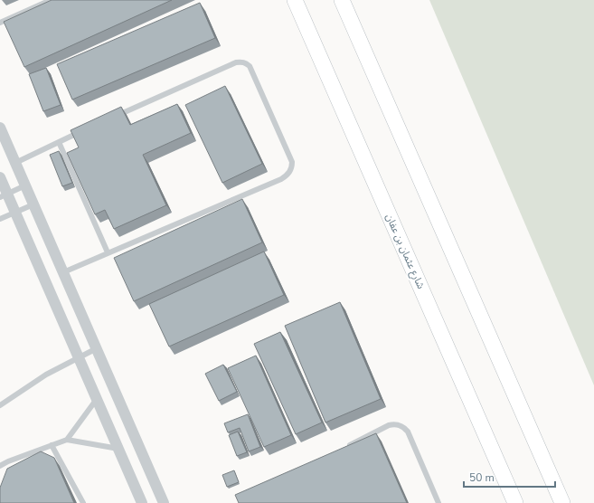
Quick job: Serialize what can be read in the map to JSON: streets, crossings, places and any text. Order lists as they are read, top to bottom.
{
  "streets": {
    "main road": ["شارع عثمان بن عفان"]
  },
  "scale_bar": "50 m"
}
